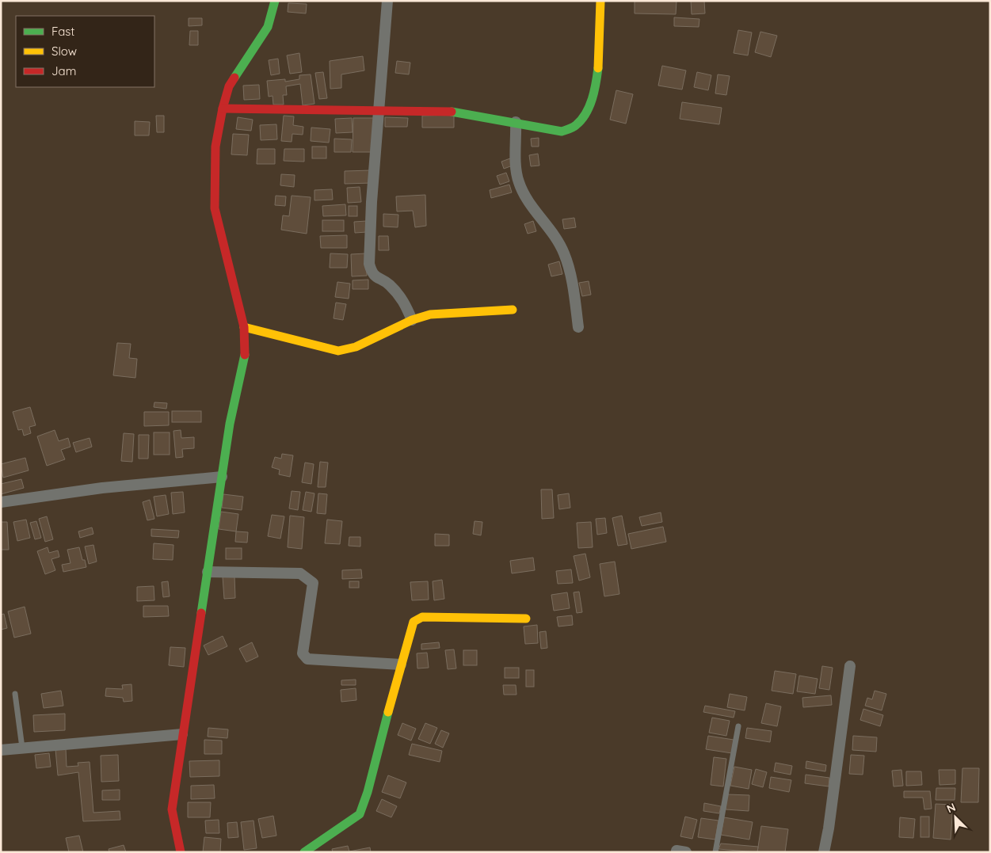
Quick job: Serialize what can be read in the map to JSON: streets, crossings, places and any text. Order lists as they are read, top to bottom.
{
  "legend": ["Fast", "Slow", "Jam"],
  "north": "top left"
}
